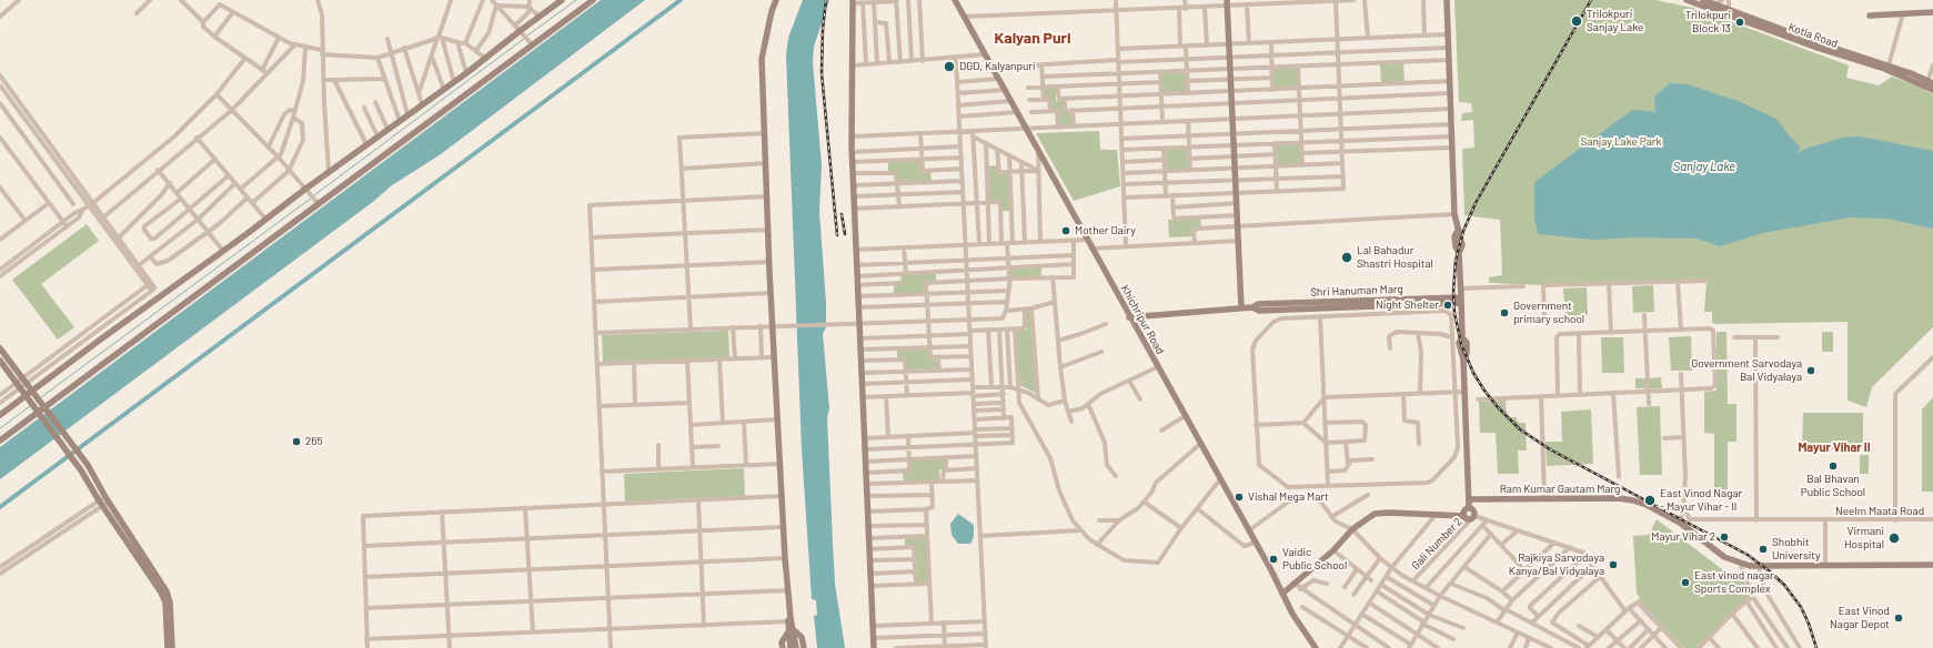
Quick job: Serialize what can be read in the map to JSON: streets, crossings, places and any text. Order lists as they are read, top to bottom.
{
  "streets": {
    "street": [
      "Kotla Road",
      "Shri Hanuman Marg",
      "Khichripur Road",
      "Ram Kumar Gautam Marg",
      "Neelm Maata Road",
      "Gali Number 2"
    ]
  },
  "crossings": [
    ["Shri Hanuman Marg", "Khichripur Road"],
    ["Ram Kumar Gautam Marg", "Neelm Maata Road"]
  ],
  "districts": ["Kalyan Puri", "Mayur Vihar II"],
  "water": ["Sanjay Lake"],
  "parks": ["Sanjay Lake Park"],
  "places": [
    "Trilokpuri Sanjay Lake",
    "Trilokpuri Block 13",
    "DGD, Kalyanpuri",
    "Mother Dairy",
    "Lal Bahadur Shastri Hospital",
    "Night Shelter",
    "Government primary school",
    "Government Sarvodaya Bal Vidyalaya",
    "265",
    "Bal Bhavan Public School",
    "Vishal Mega Mart",
    "East Vinod Nagar - Mayur Vihar - II",
    "Mayur Vihar 2",
    "Virmani Hospital",
    "Shobhit University",
    "Vaidic Public School",
    "Rajkiya Sarvodaya Kanya/Bal Vidyalaya",
    "East vinod nagar Sports Complex",
    "East Vinod Nagar Depot"
  ]
}
